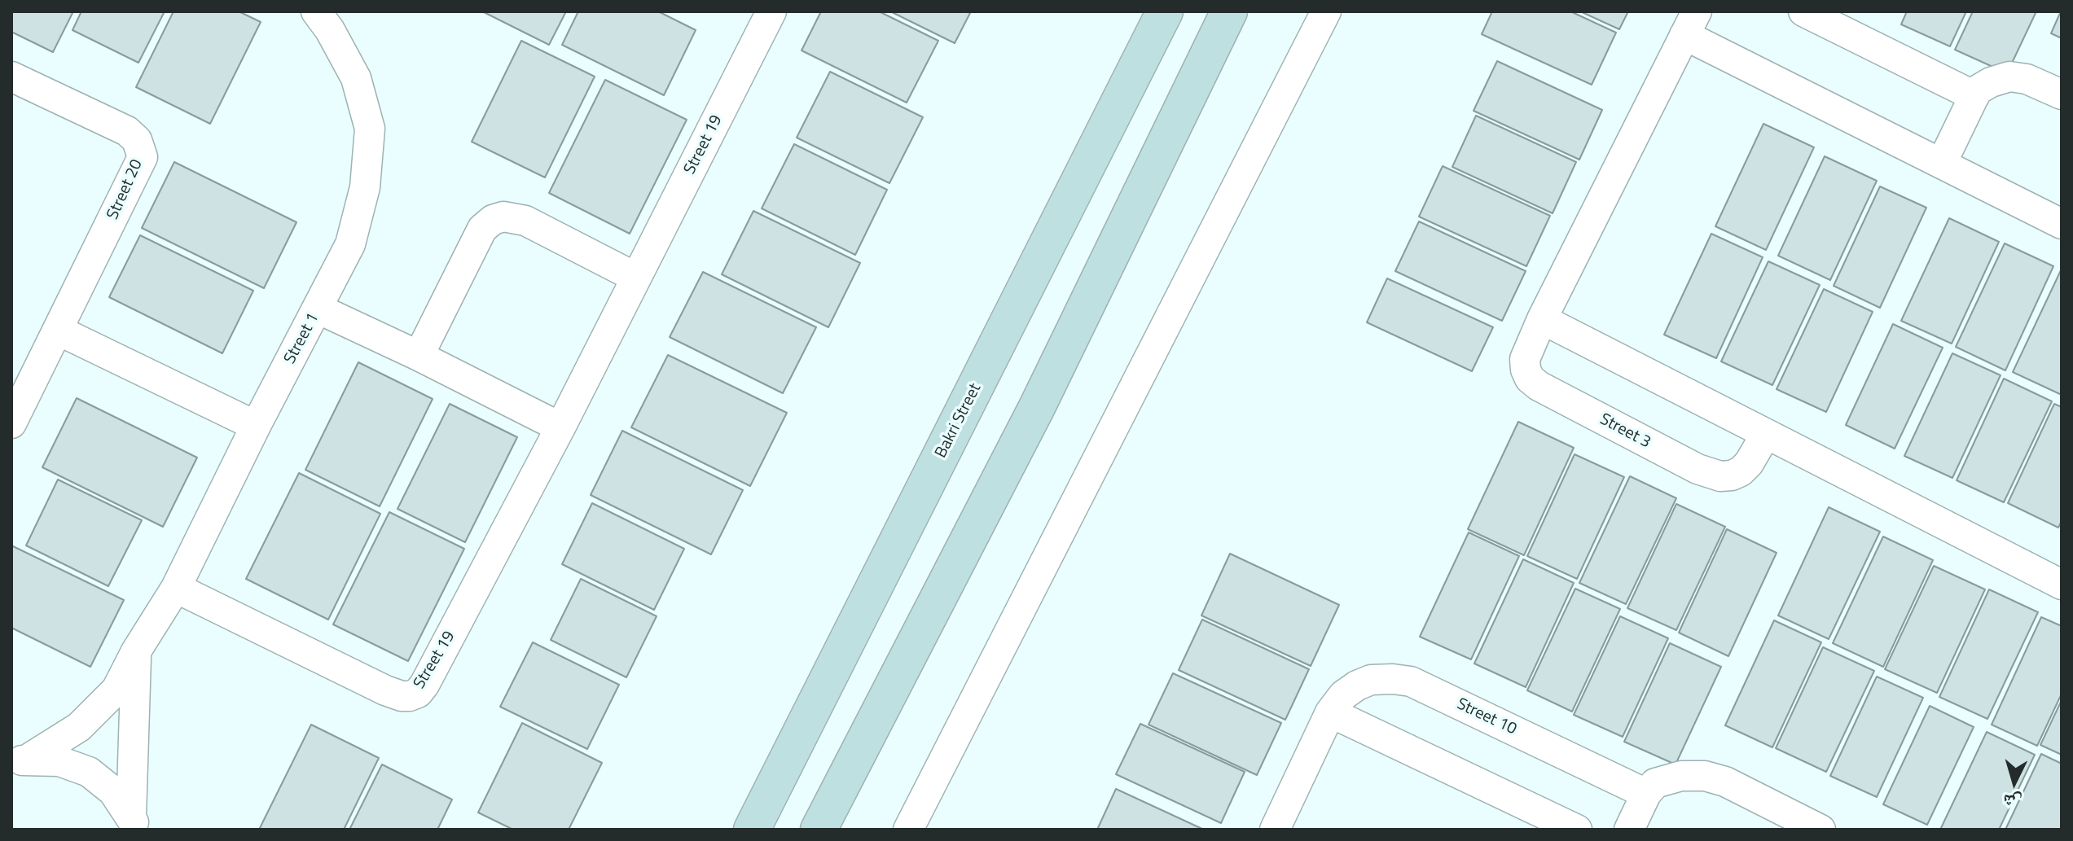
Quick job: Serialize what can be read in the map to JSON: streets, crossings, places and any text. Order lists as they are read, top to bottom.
{
  "streets": {
    "main road": ["Bakri Street"],
    "street": [
      "Street 19",
      "Street 20",
      "Street 1",
      "Street 3",
      "Street 10"
    ]
  },
  "crossings": [
    ["Street 19", "Street 1"]
  ],
  "north": "bottom"
}
